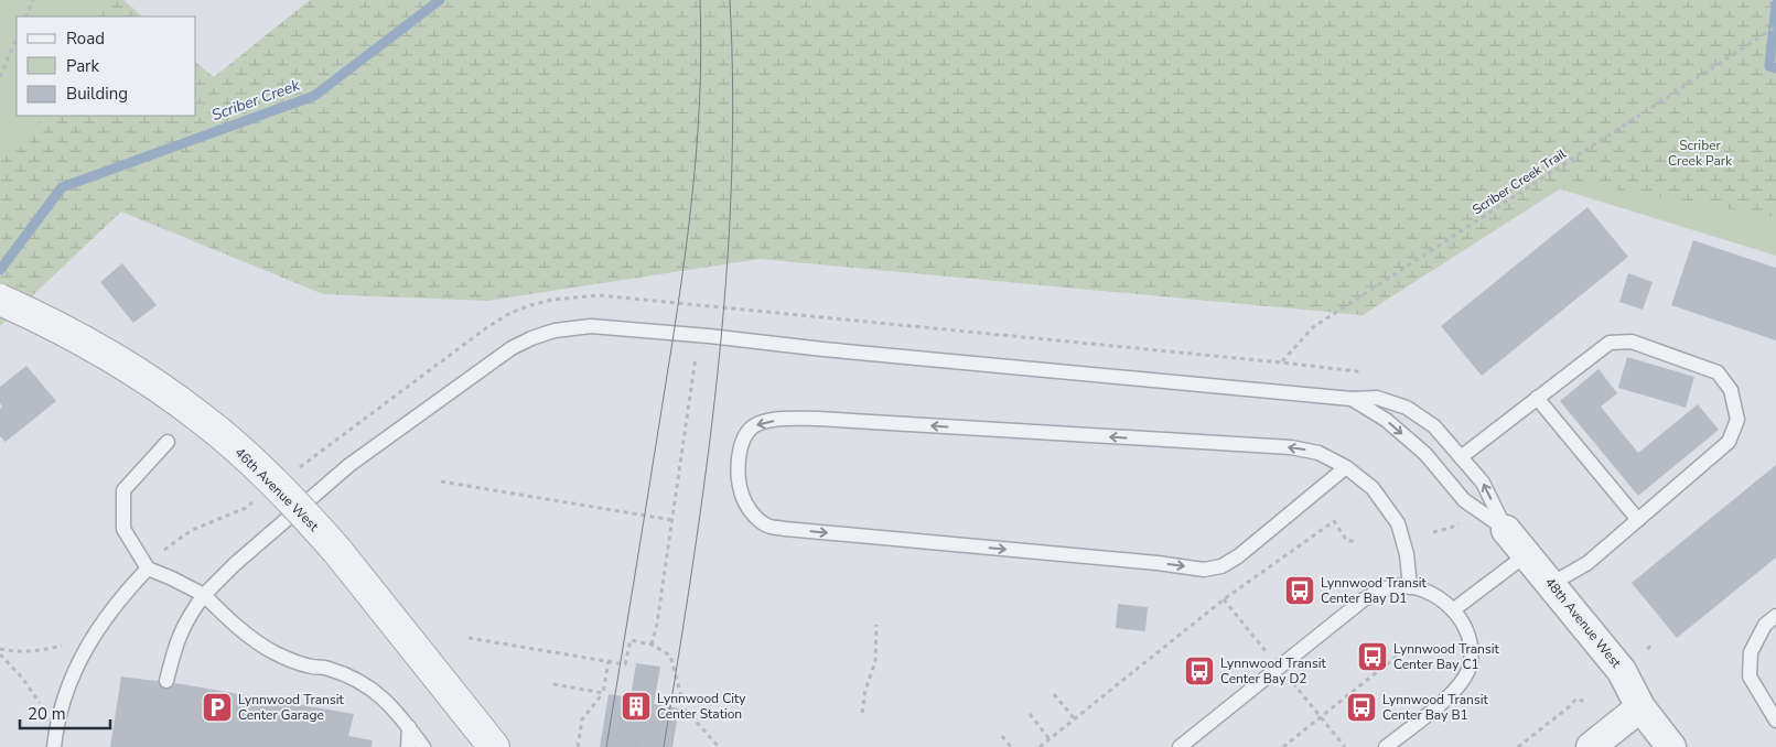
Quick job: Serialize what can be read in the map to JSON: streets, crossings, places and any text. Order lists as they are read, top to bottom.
{
  "streets": {
    "street": ["46th Avenue West", "48th Avenue West"],
    "path": ["Scriber Creek Trail"]
  },
  "water": ["Scriber Creek"],
  "parks": ["Scriber Creek Park"],
  "places": {
    "bus stop": [
      "Lynnwood Transit Center Bay D1",
      "Lynnwood Transit Center Bay C1",
      "Lynnwood Transit Center Bay D2",
      "Lynnwood Transit Center Bay B1"
    ],
    "building": ["Lynnwood City Center Station"],
    "parking": ["Lynnwood Transit Center Garage"]
  },
  "legend": ["Road", "Park", "Building"],
  "scale_bar": "20 m"
}
